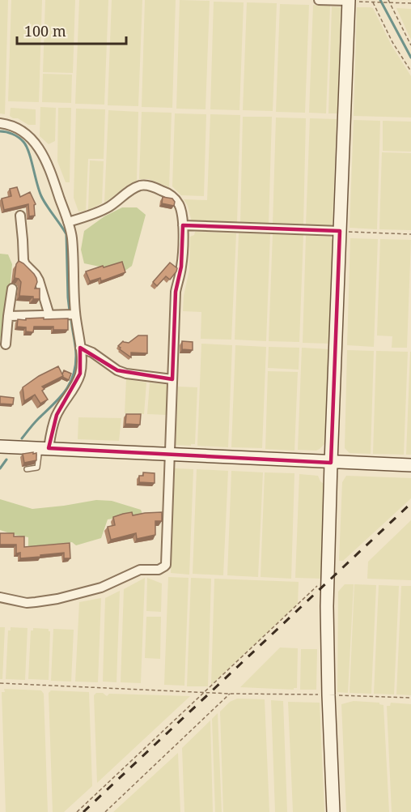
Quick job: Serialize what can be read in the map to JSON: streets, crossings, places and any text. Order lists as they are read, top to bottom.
{
  "scale_bar": "100 m"
}
